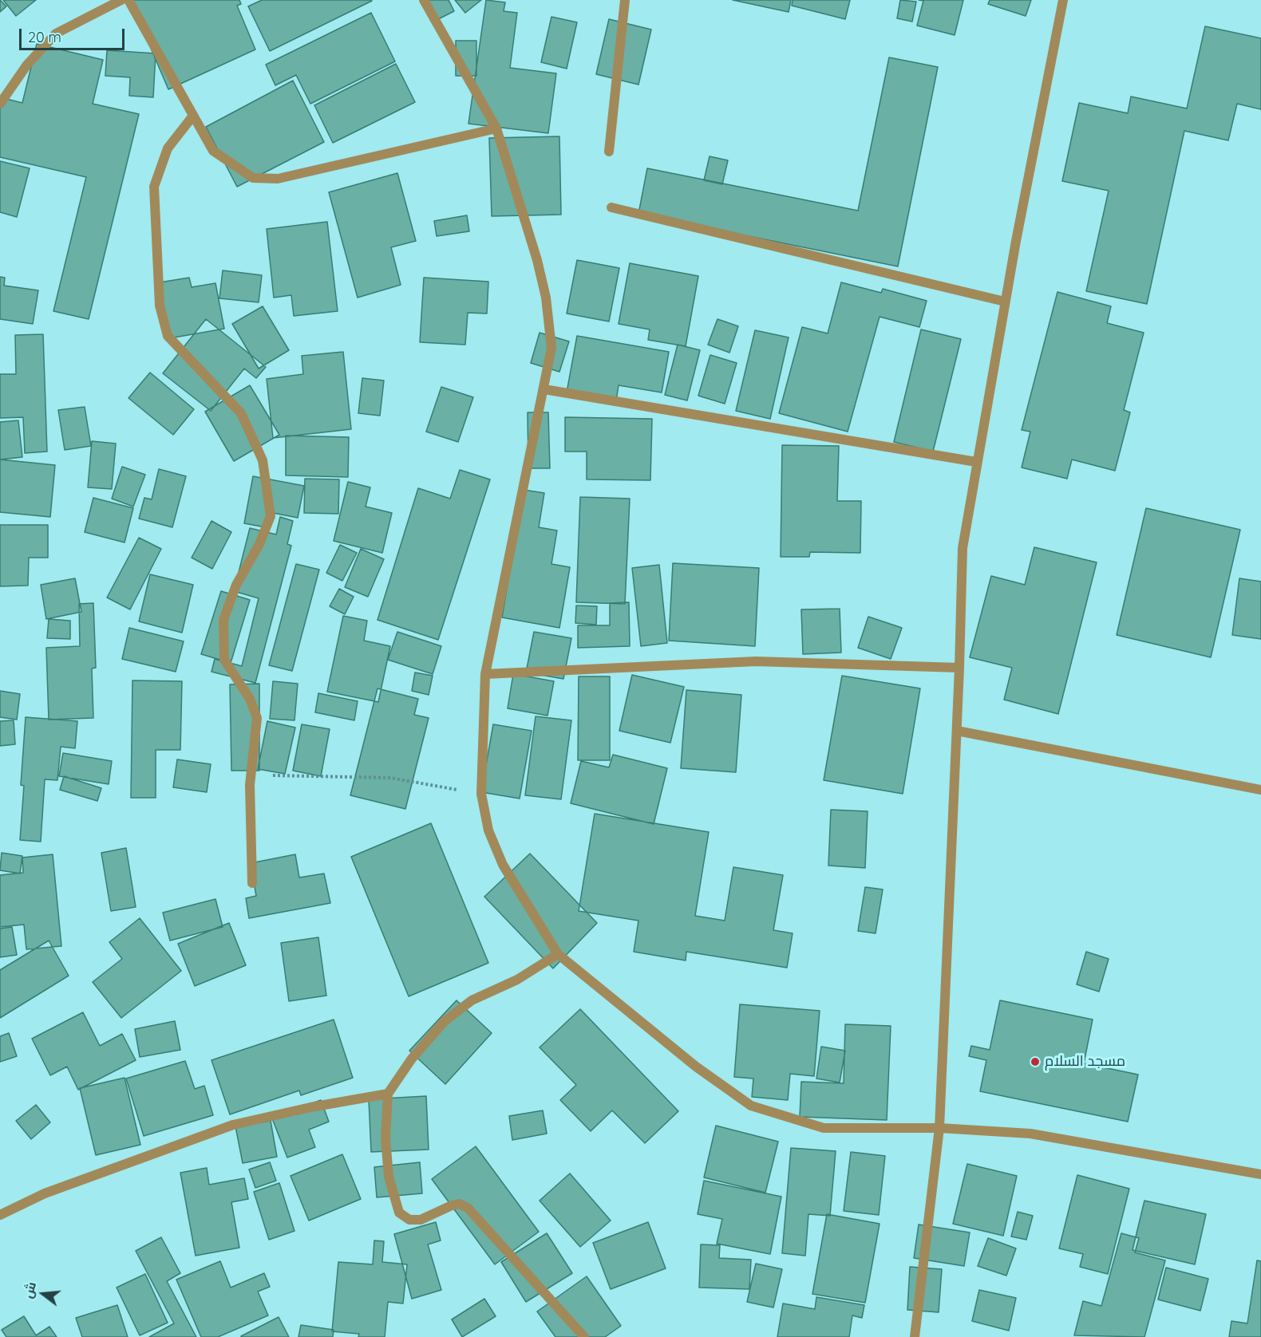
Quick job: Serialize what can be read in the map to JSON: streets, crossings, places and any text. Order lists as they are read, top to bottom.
{
  "places": ["مسجد السلام"],
  "scale_bar": "20 m",
  "north": "left"
}
